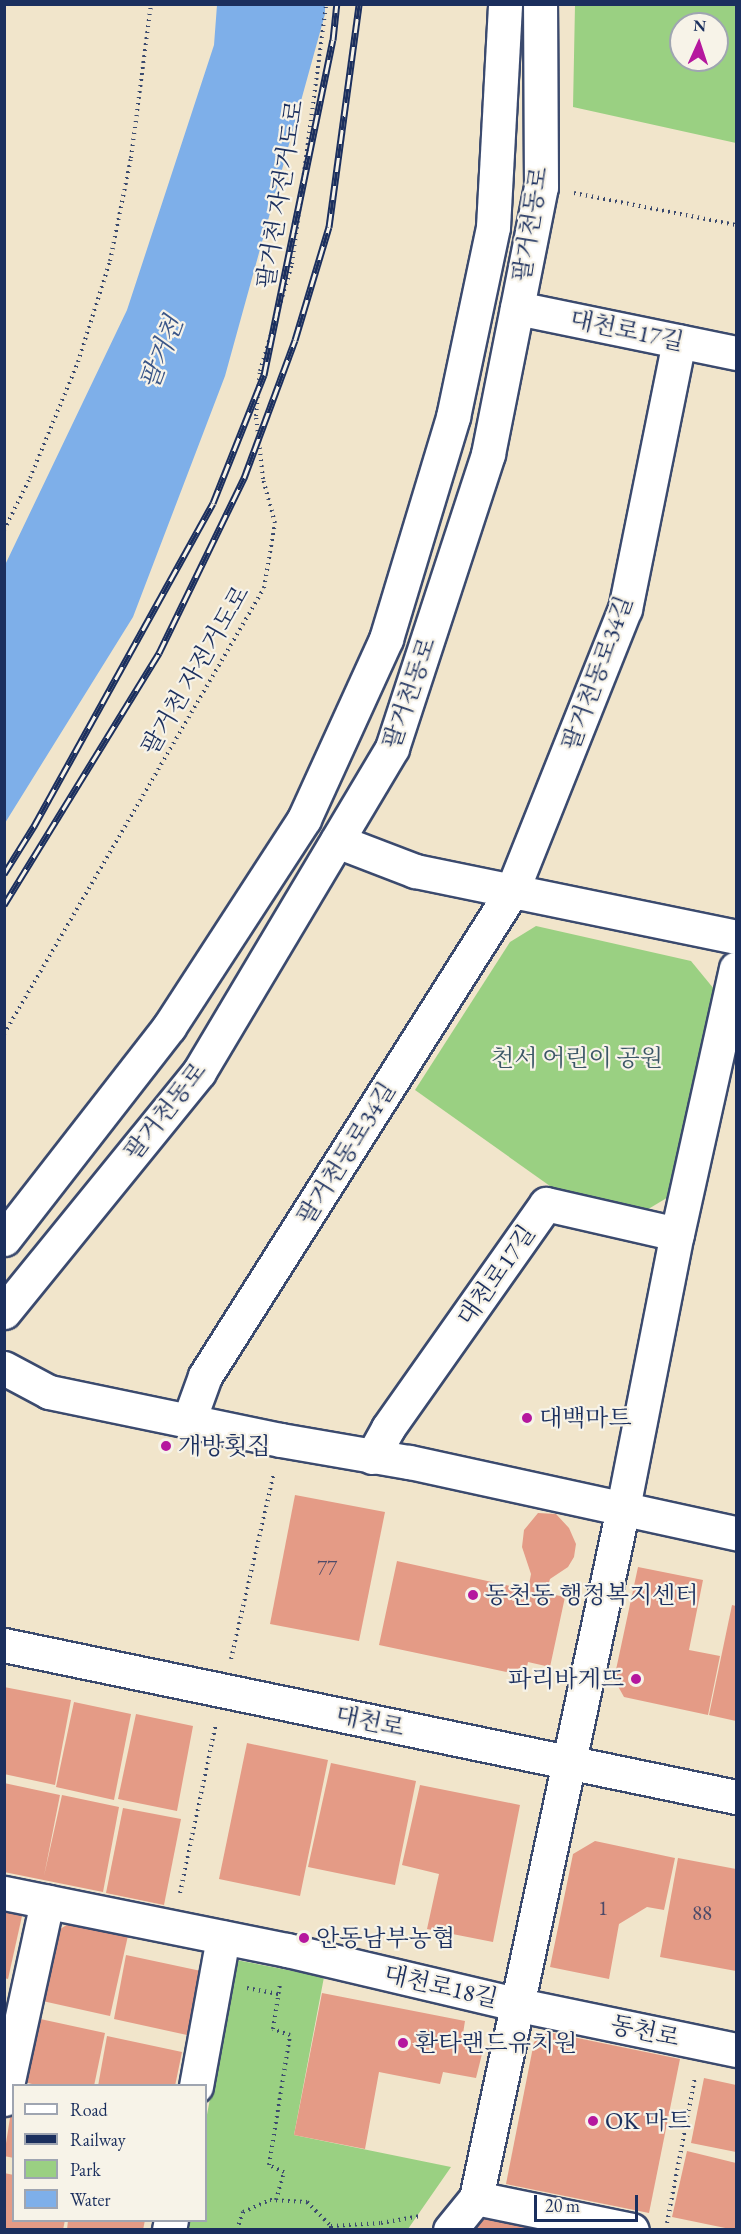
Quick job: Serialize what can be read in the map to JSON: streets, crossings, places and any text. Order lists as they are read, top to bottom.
{
  "streets": {
    "street": [
      "팔거천동로",
      "대천로17길",
      "팔거천동로34길",
      "대천로",
      "대천로18길",
      "동천로"
    ],
    "path": ["팔거천 자전거도로"]
  },
  "crossings": [
    ["팔거천동로", "대천로17길"],
    ["대천로17길", "팔거천동로34길"],
    ["대천로", "대천로18길"],
    ["대천로18길", "동천로"]
  ],
  "water": ["팔거천"],
  "parks": ["천서 어린이 공원"],
  "places": [
    "대백마트",
    "개방횟집",
    "동천동 행정복지센터",
    "파리바게뜨",
    "안동남부농협",
    "환타랜드유치원",
    "OK 마트"
  ],
  "house_numbers": ["77", "1", "88"],
  "legend": [
    "Road",
    "Railway",
    "Park",
    "Water"
  ],
  "scale_bar": "20 m",
  "north": "top"
}
